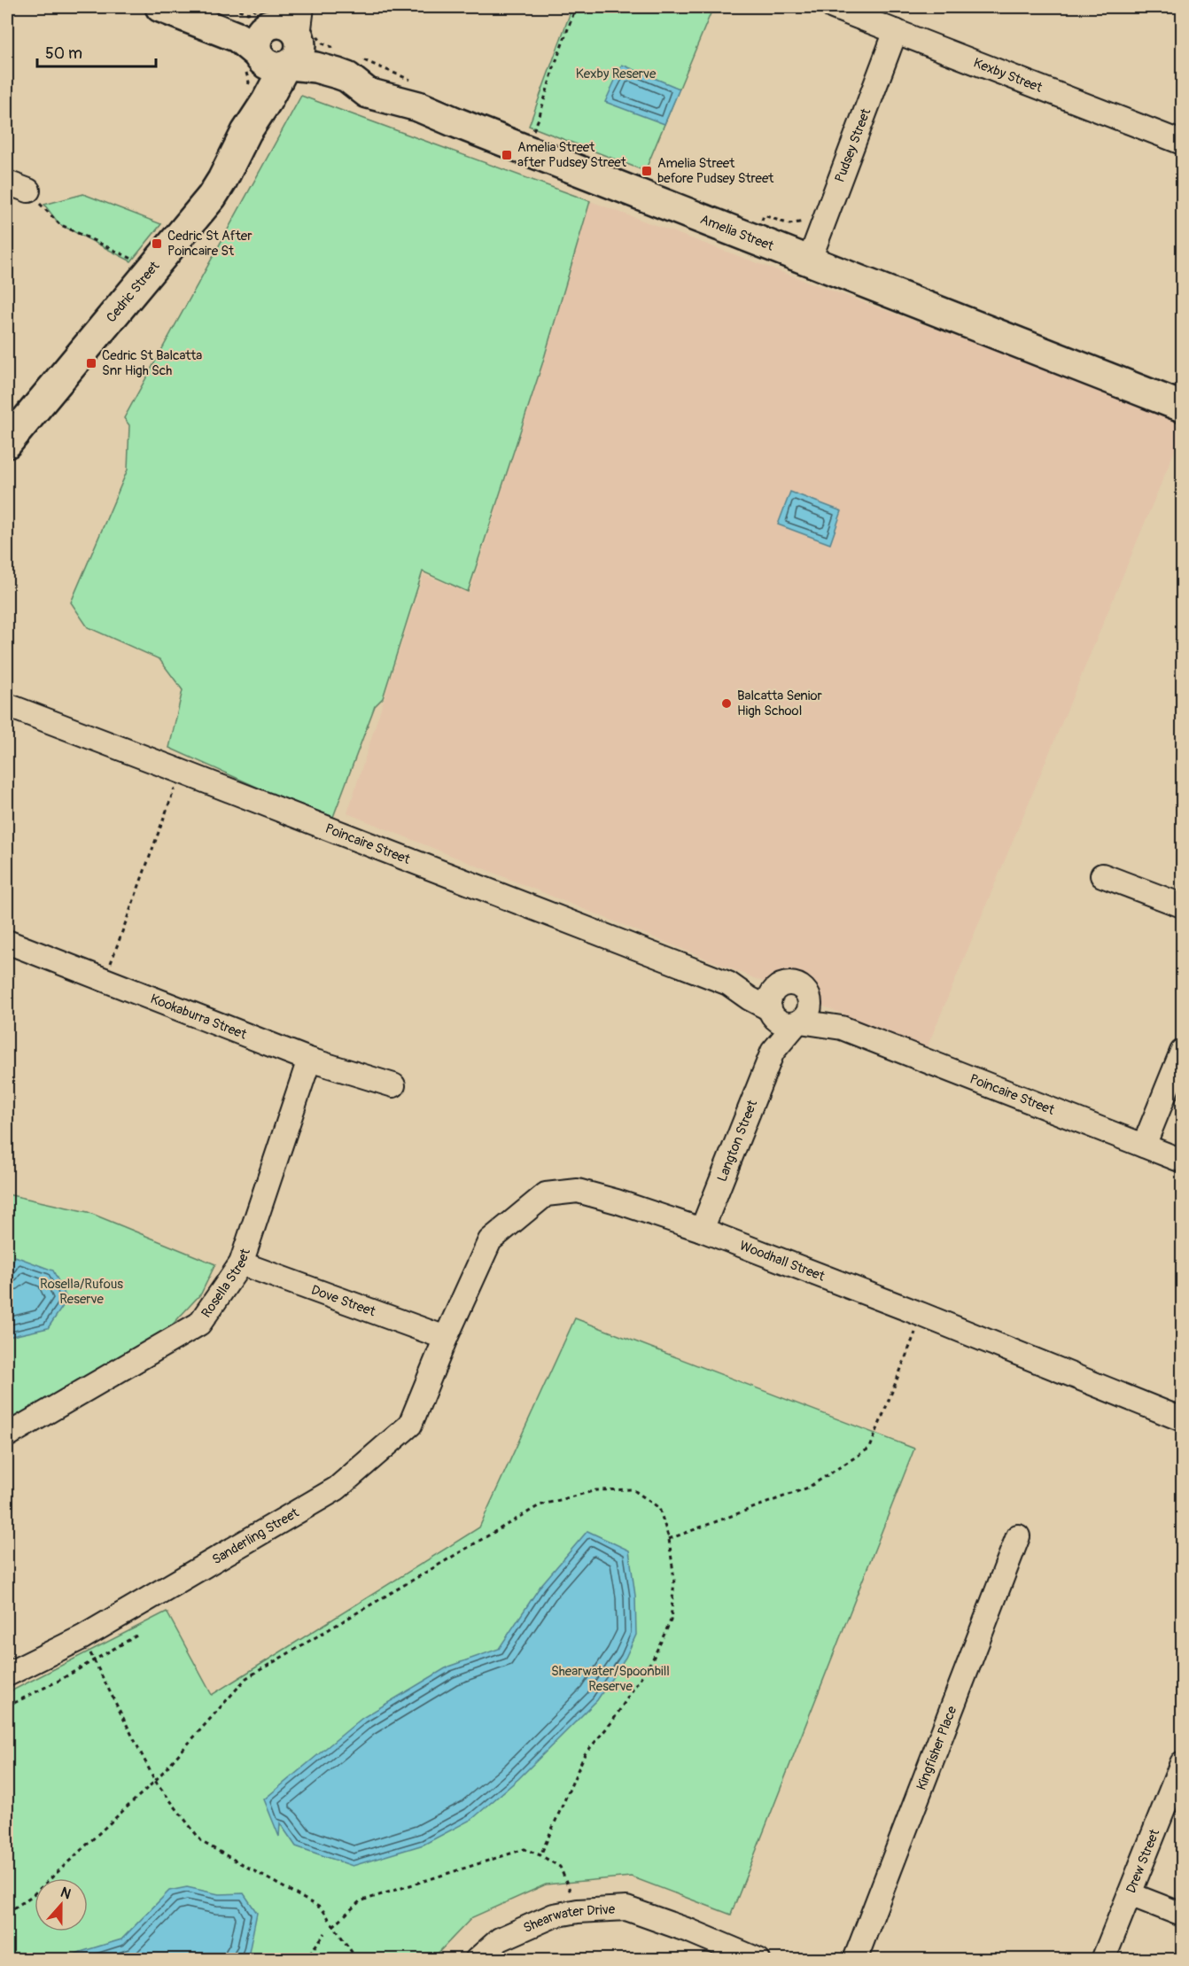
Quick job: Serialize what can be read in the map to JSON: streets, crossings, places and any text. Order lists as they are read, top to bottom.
{
  "streets": {
    "main road": ["Amelia Street", "Cedric Street"],
    "street": [
      "Kexby Street",
      "Pudsey Street",
      "Poincaire Street",
      "Kookaburra Street",
      "Langton Street",
      "Woodhall Street",
      "Rosella Street",
      "Dove Street",
      "Sanderling Street",
      "Kingfisher Place",
      "Drew Street",
      "Shearwater Drive"
    ]
  },
  "crossings": [
    ["Kexby Street", "Pudsey Street"],
    ["Pudsey Street", "Amelia Street"],
    ["Amelia Street", "Cedric Street"],
    ["Poincaire Street", "Langton Street"],
    ["Kookaburra Street", "Rosella Street"],
    ["Langton Street", "Woodhall Street"],
    ["Woodhall Street", "Dove Street"],
    ["Woodhall Street", "Sanderling Street"],
    ["Rosella Street", "Dove Street"],
    ["Dove Street", "Sanderling Street"]
  ],
  "parks": ["Kexby Reserve", "Rosella/Rufous Reserve", "Shearwater/Spoonbill Reserve"],
  "places": {
    "transit": [
      "Amelia Street after Pudsey Street",
      "Amelia Street before Pudsey Street",
      "Cedric St After Poincaire St",
      "Cedric St Balcatta Snr High Sch"
    ],
    "other": ["Balcatta Senior High School"]
  },
  "scale_bar": "50 m",
  "north": "top"
}
